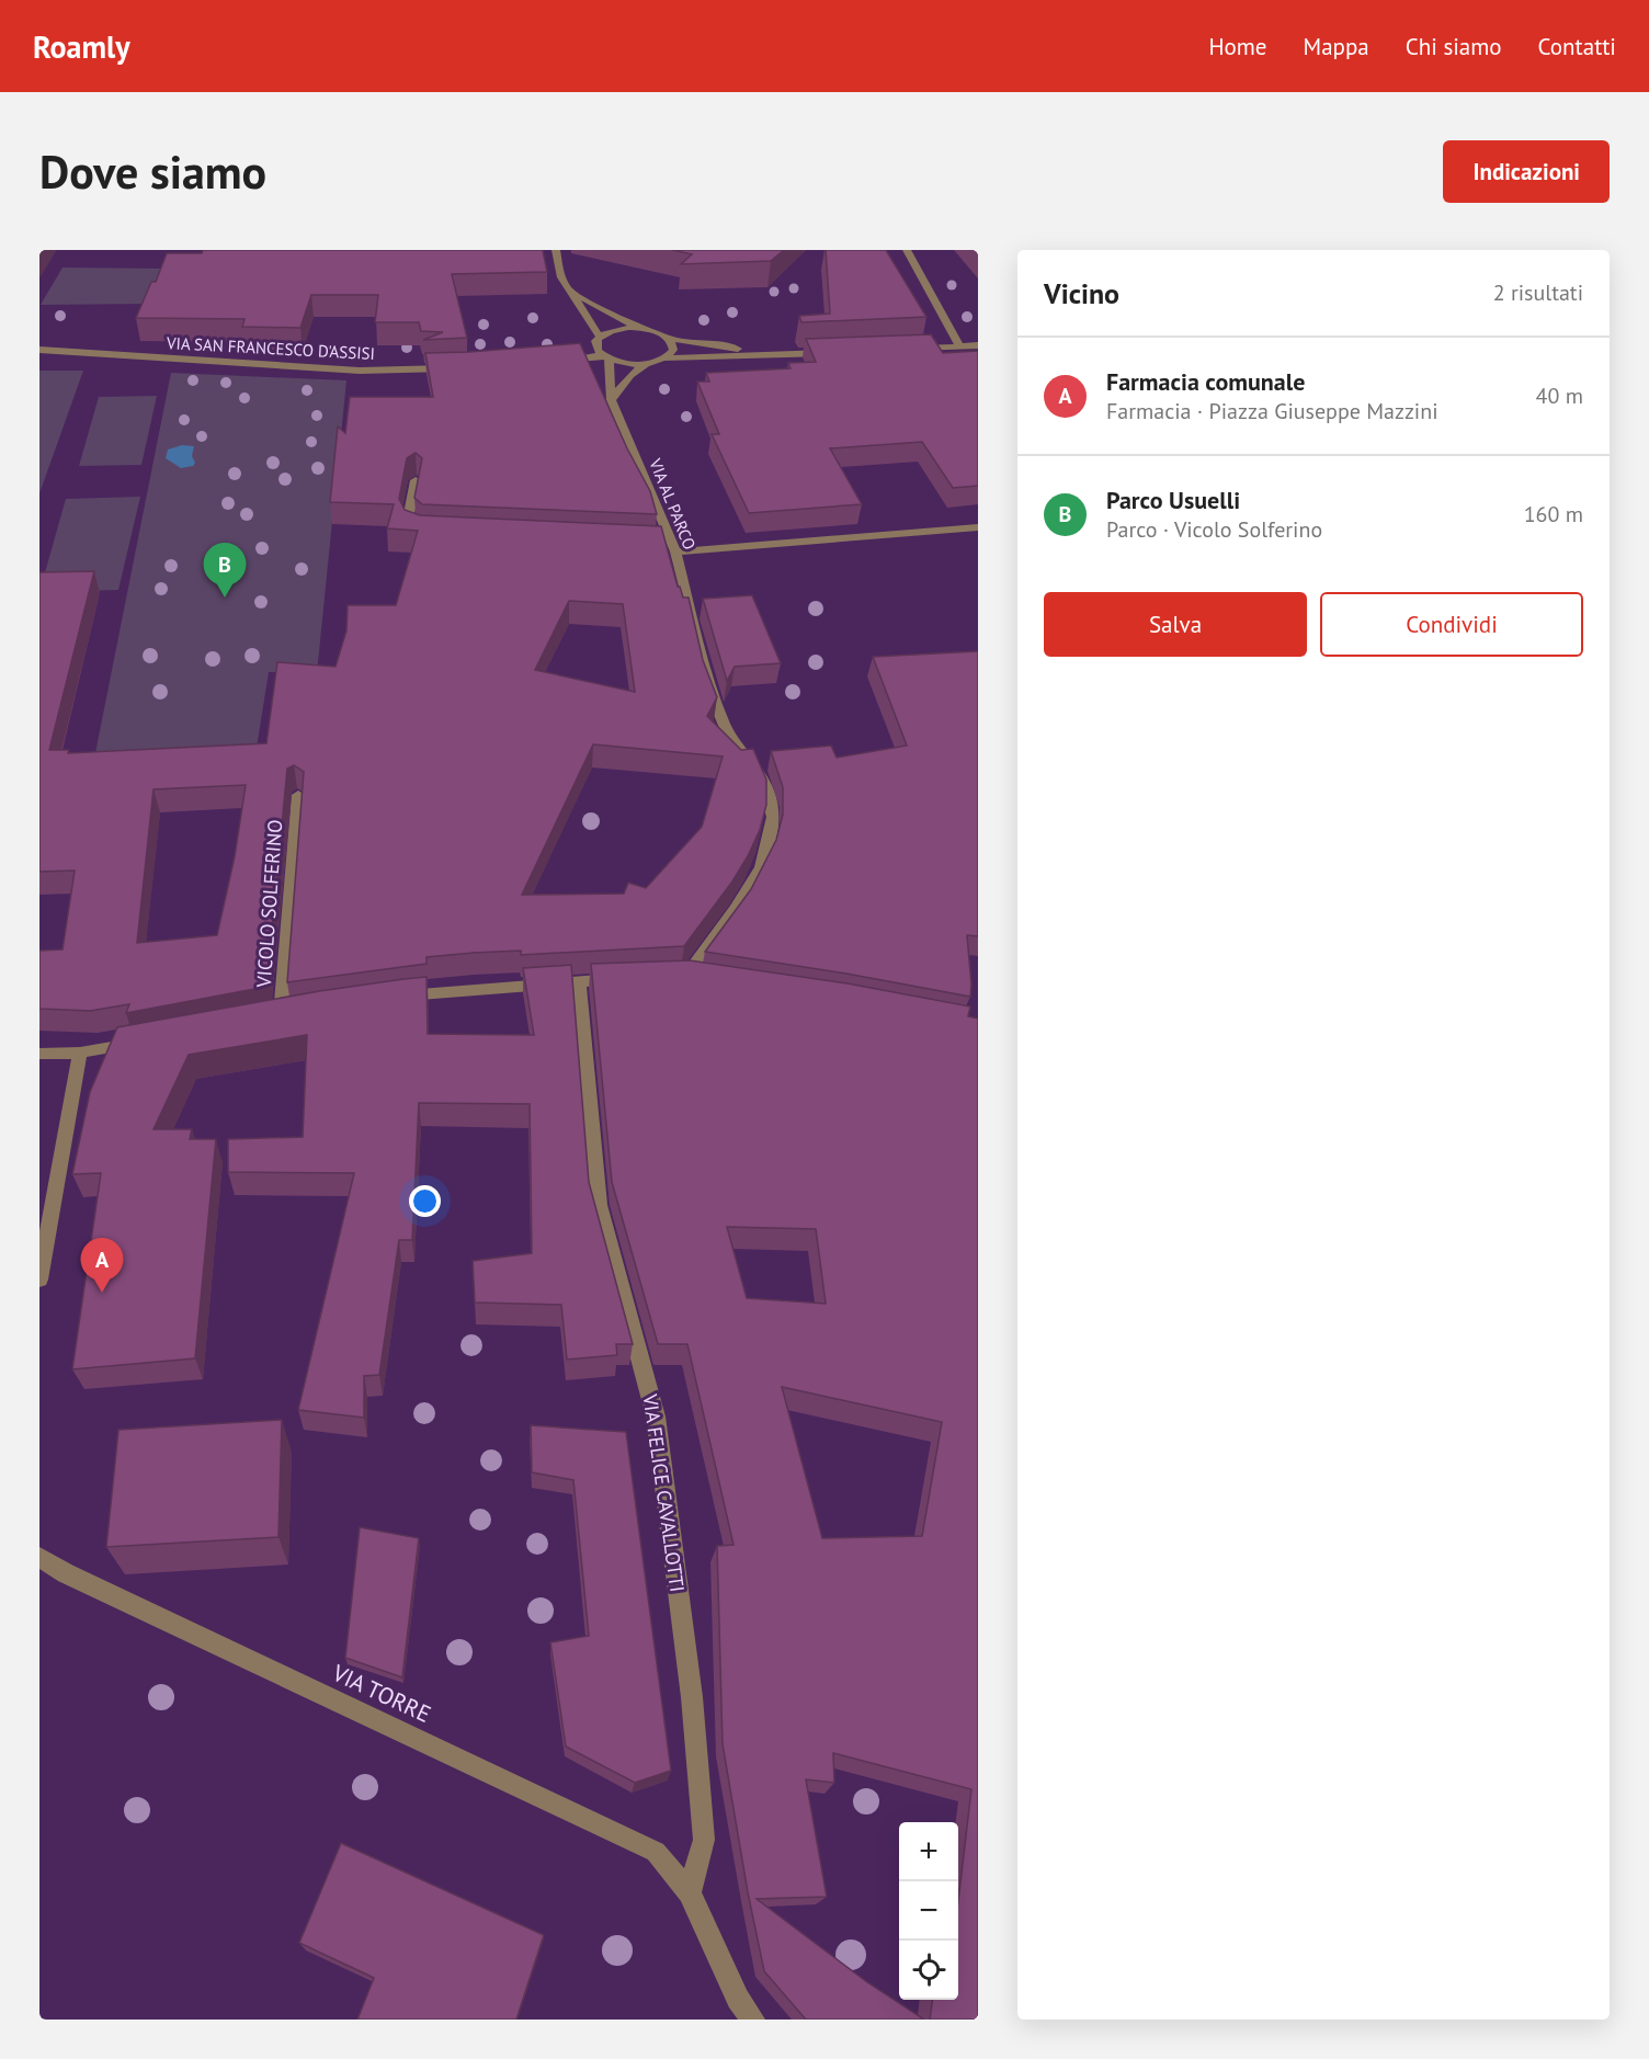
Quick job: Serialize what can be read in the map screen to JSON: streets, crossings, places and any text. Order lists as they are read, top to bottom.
{
  "streets": {
    "street": [
      "VIA SAN FRANCESCO D'ASSISI",
      "VIA AL PARCO",
      "VICOLO SOLFERINO",
      "VIA FELICE CAVALLOTTI",
      "VIA TORRE"
    ]
  },
  "crossings": [
    ["VIA FELICE CAVALLOTTI", "VIA TORRE"]
  ],
  "page": {
    "header": "Roamly",
    "nav": [
      "Home",
      "Mappa",
      "Chi siamo",
      "Contatti"
    ],
    "buttons": [
      "Indicazioni",
      ["Salva", "Condividi"]
    ],
    "title": "Dove siamo",
    "heading": ["Vicino", "2 risultati"],
    "list": [
      {
        "mark": "A",
        "name": "Farmacia comunale",
        "note": "Farmacia · Piazza Giuseppe Mazzini",
        "value": "40 m"
      },
      {
        "mark": "B",
        "name": "Parco Usuelli",
        "note": "Parco · Vicolo Solferino",
        "value": "160 m"
      }
    ],
    "pins": ["B", "A"],
    "map_buttons": ["+", "−"]
  }
}
